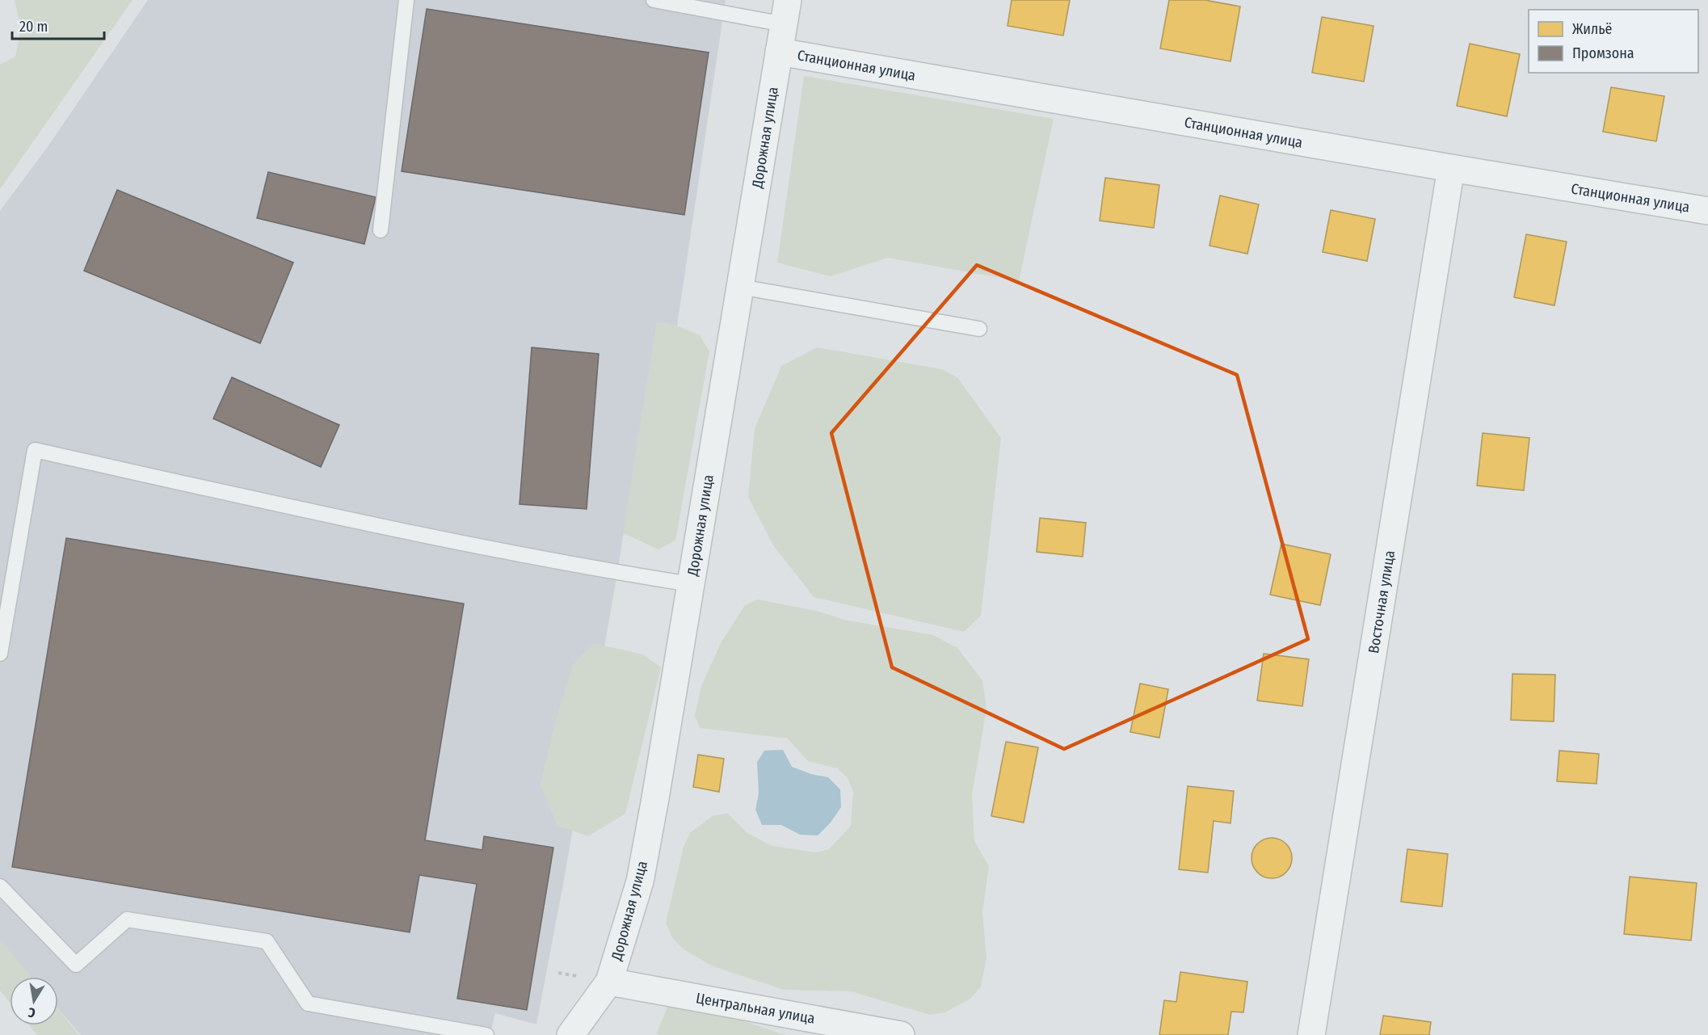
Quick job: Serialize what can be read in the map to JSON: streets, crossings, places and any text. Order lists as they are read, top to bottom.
{
  "streets": {
    "street": [
      "Станционная улица",
      "Дорожная улица",
      "Восточная улица",
      "Центральная улица"
    ]
  },
  "crossings": [
    ["Станционная улица", "Дорожная улица"],
    ["Станционная улица", "Восточная улица"],
    ["Дорожная улица", "Центральная улица"]
  ],
  "legend": ["Жильё", "Промзона"],
  "scale_bar": "20 m",
  "north": "bottom"
}
